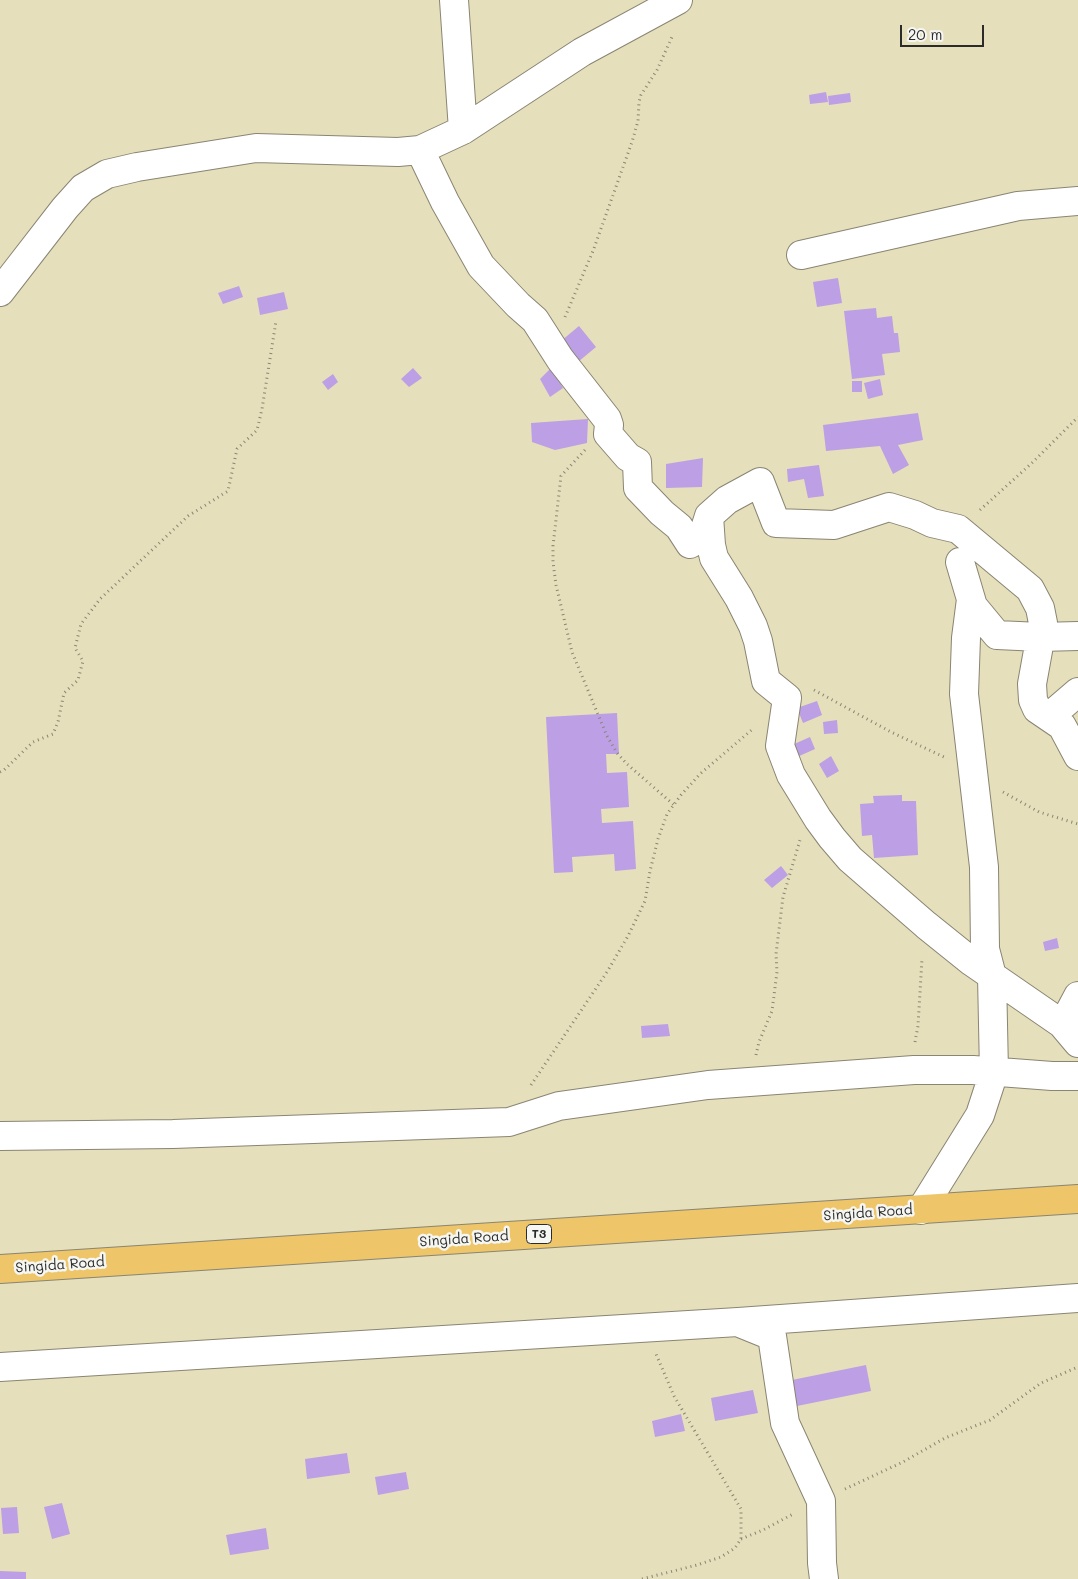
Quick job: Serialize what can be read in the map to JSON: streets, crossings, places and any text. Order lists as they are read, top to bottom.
{
  "streets": {
    "highway": ["Singida Road", "T3"]
  },
  "scale_bar": "20 m"
}
